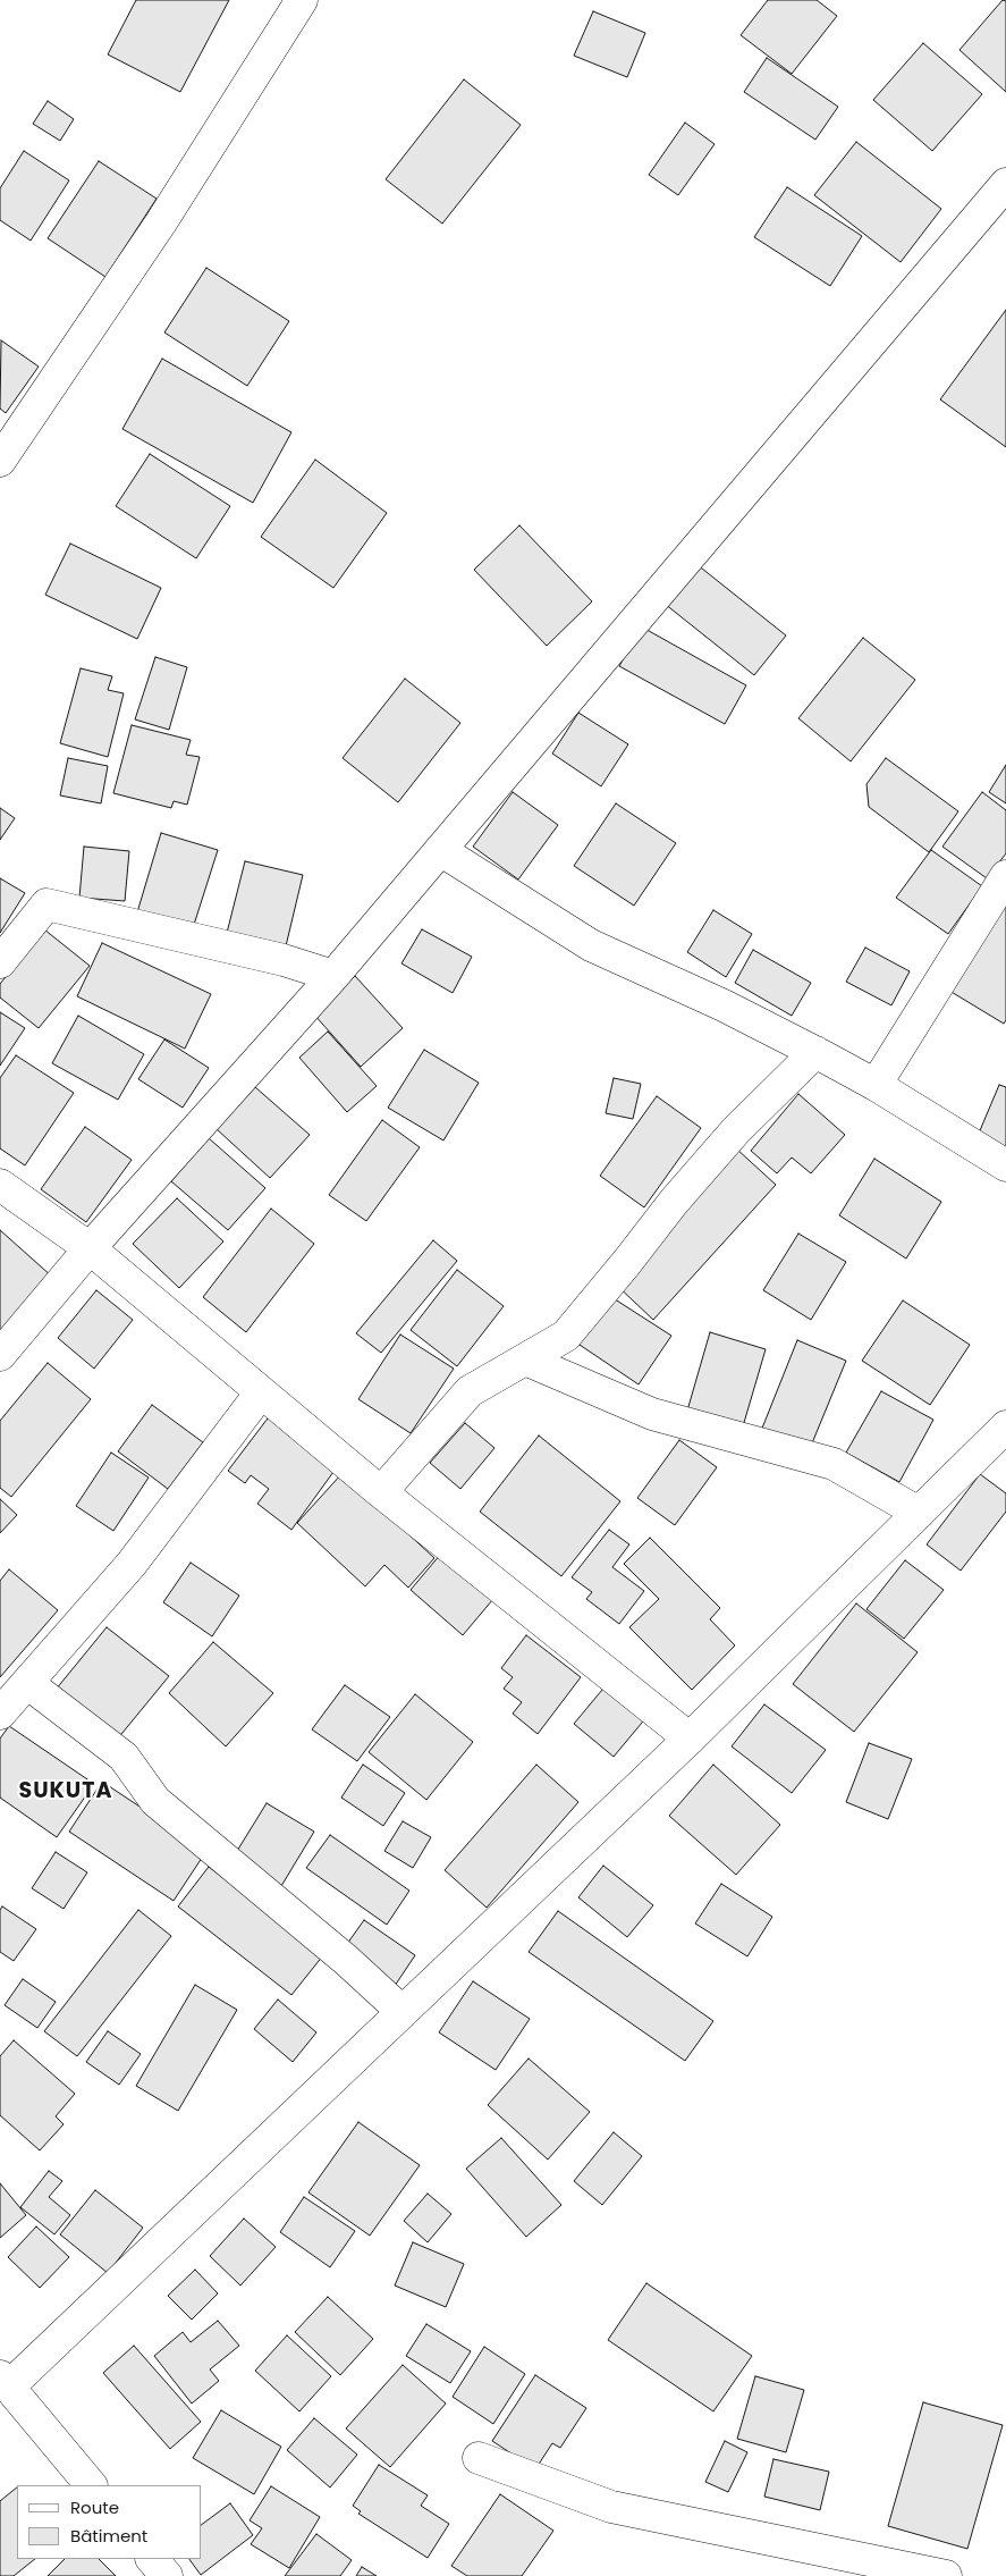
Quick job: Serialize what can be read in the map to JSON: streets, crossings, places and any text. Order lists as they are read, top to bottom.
{
  "districts": ["SUKUTA"],
  "legend": ["Route", "Bâtiment"]
}
